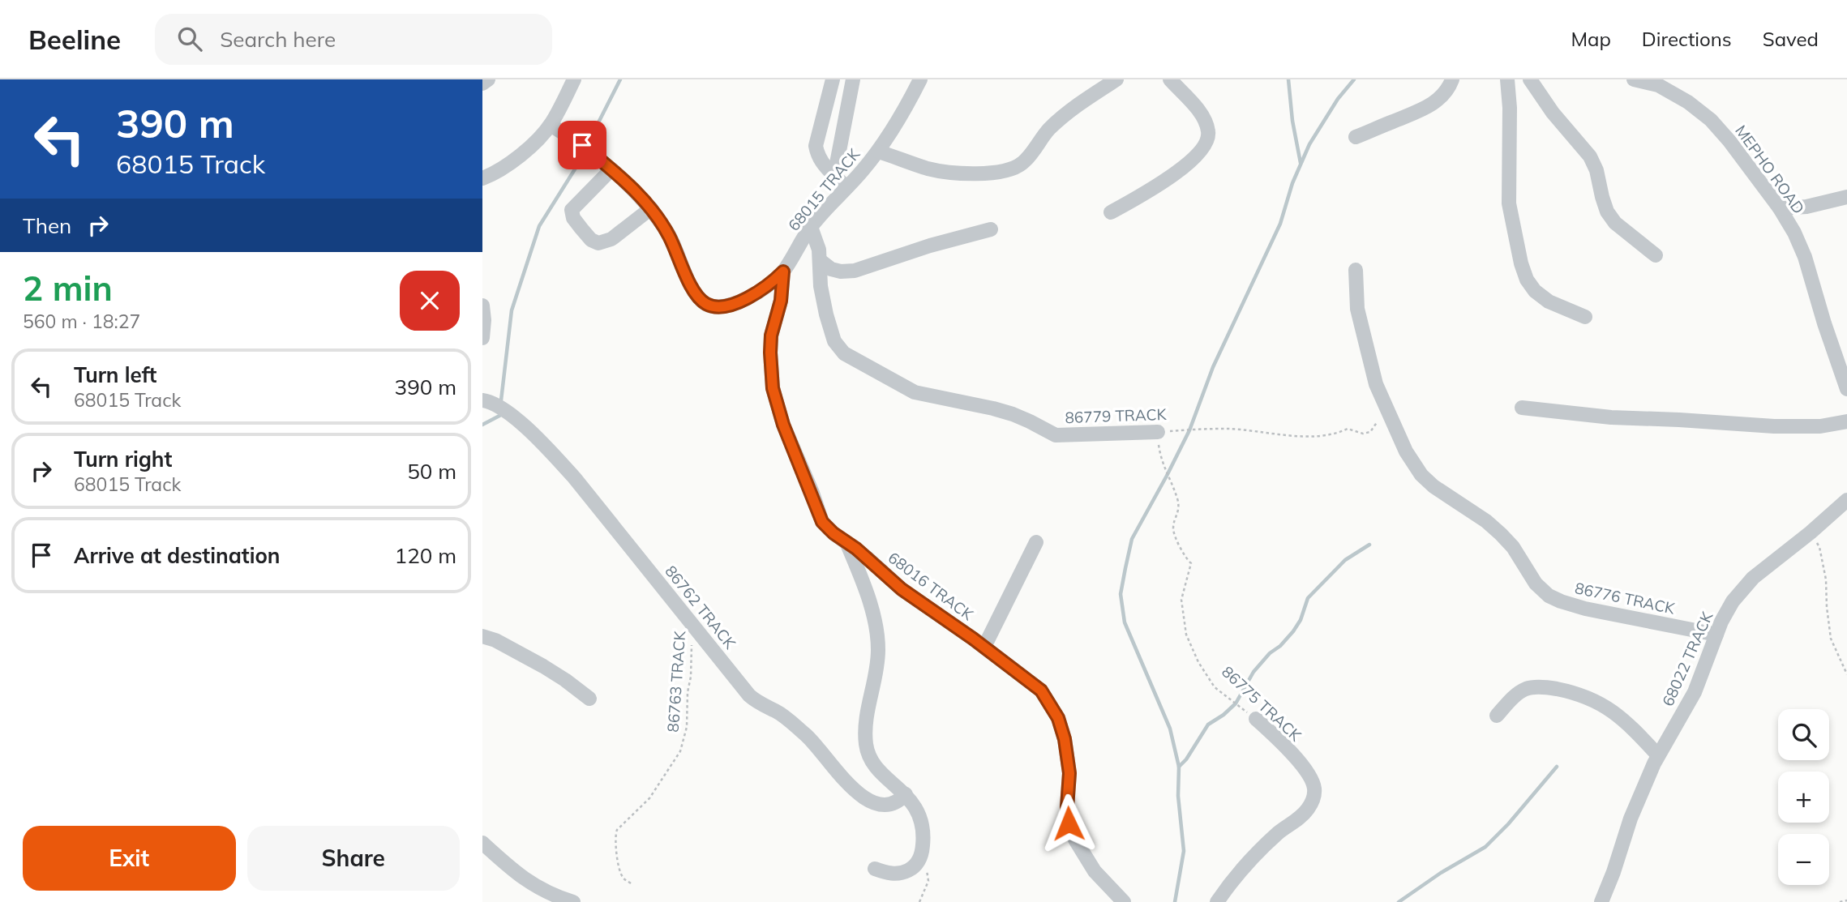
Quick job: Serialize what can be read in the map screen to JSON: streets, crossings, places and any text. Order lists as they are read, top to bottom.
{
  "streets": {
    "street": [
      "MEPHO ROAD",
      "68015 TRACK",
      "86779 TRACK",
      "68016 TRACK",
      "86776 TRACK",
      "86762 TRACK",
      "68022 TRACK",
      "86775 TRACK"
    ],
    "path": ["86763 TRACK"]
  },
  "crossings": [
    ["68015 TRACK", "86779 TRACK"],
    ["68015 TRACK", "68016 TRACK"],
    ["86779 TRACK", "86776 TRACK"],
    ["86779 TRACK", "86775 TRACK"],
    ["86776 TRACK", "68022 TRACK"]
  ],
  "page": {
    "header": "Beeline",
    "search": "Search here",
    "nav": ["Map", "Directions", "Saved"],
    "turn": ["390 m", "68015 Track"],
    "then": "Then",
    "heading": ["2 min", "560 m · 18:27"],
    "list": [
      {
        "name": "Turn left",
        "note": "68015 Track",
        "value": "390 m"
      },
      {
        "name": "Turn right",
        "note": "68015 Track",
        "value": "50 m"
      },
      {
        "name": "Arrive at destination",
        "value": "120 m"
      }
    ],
    "map_buttons": ["+", "−"],
    "buttons": ["Exit", "Share"]
  }
}
